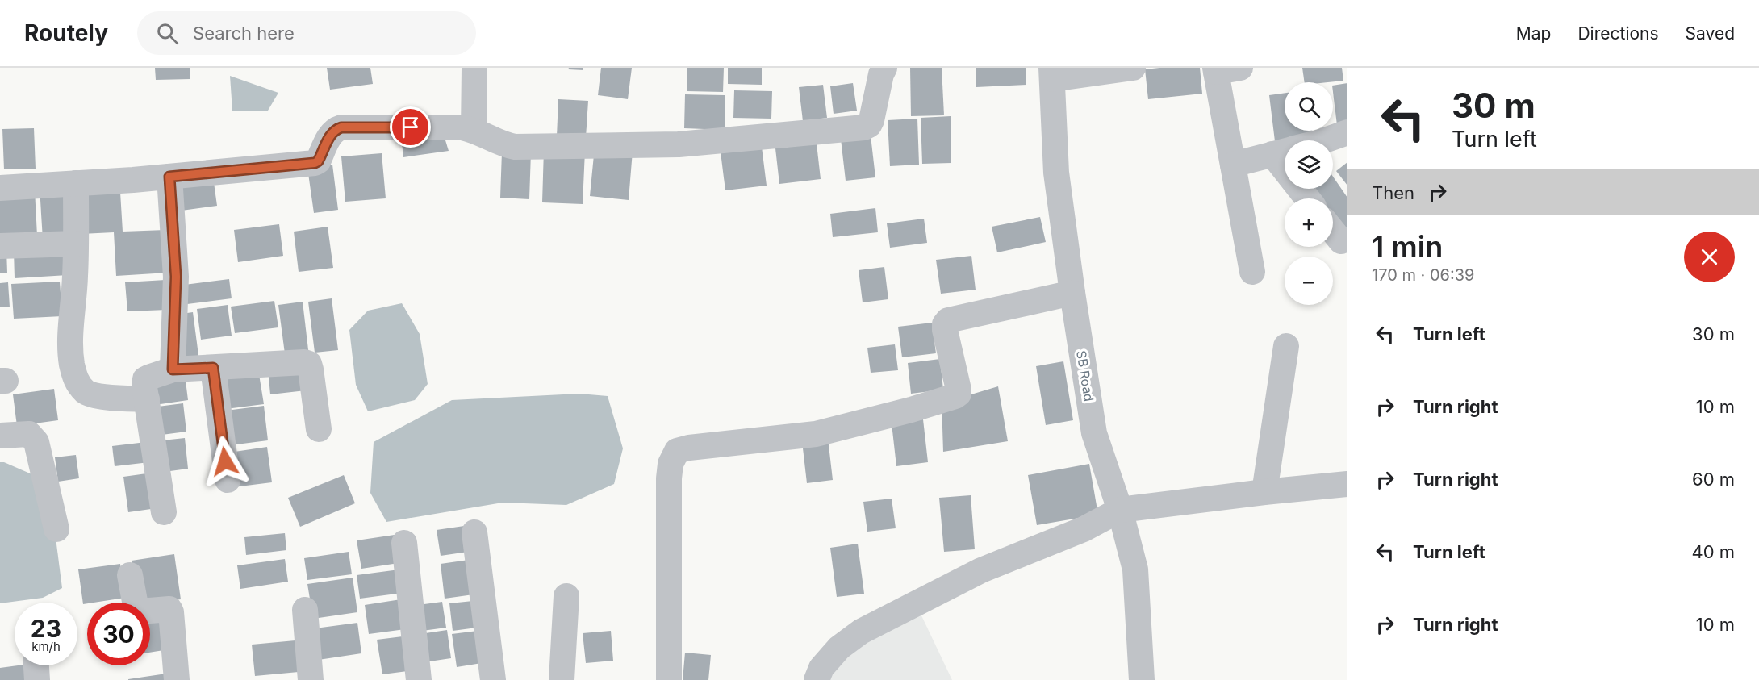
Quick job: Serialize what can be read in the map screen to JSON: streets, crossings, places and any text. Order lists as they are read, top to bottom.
{
  "streets": {
    "street": ["SB Road"]
  },
  "page": {
    "header": "Routely",
    "search": "Search here",
    "nav": ["Map", "Directions", "Saved"],
    "turn": ["30 m", "Turn left"],
    "map_buttons": ["+", "−"],
    "then": "Then",
    "heading": ["1 min", "170 m · 06:39"],
    "list": [
      {
        "name": "Turn left",
        "value": "30 m"
      },
      {
        "name": "Turn right",
        "value": "10 m"
      },
      {
        "name": "Turn right",
        "value": "60 m"
      },
      {
        "name": "Turn left",
        "value": "40 m"
      },
      {
        "name": "Turn right",
        "value": "10 m"
      }
    ],
    "speed": "23 km/h",
    "limit": "30"
  }
}
